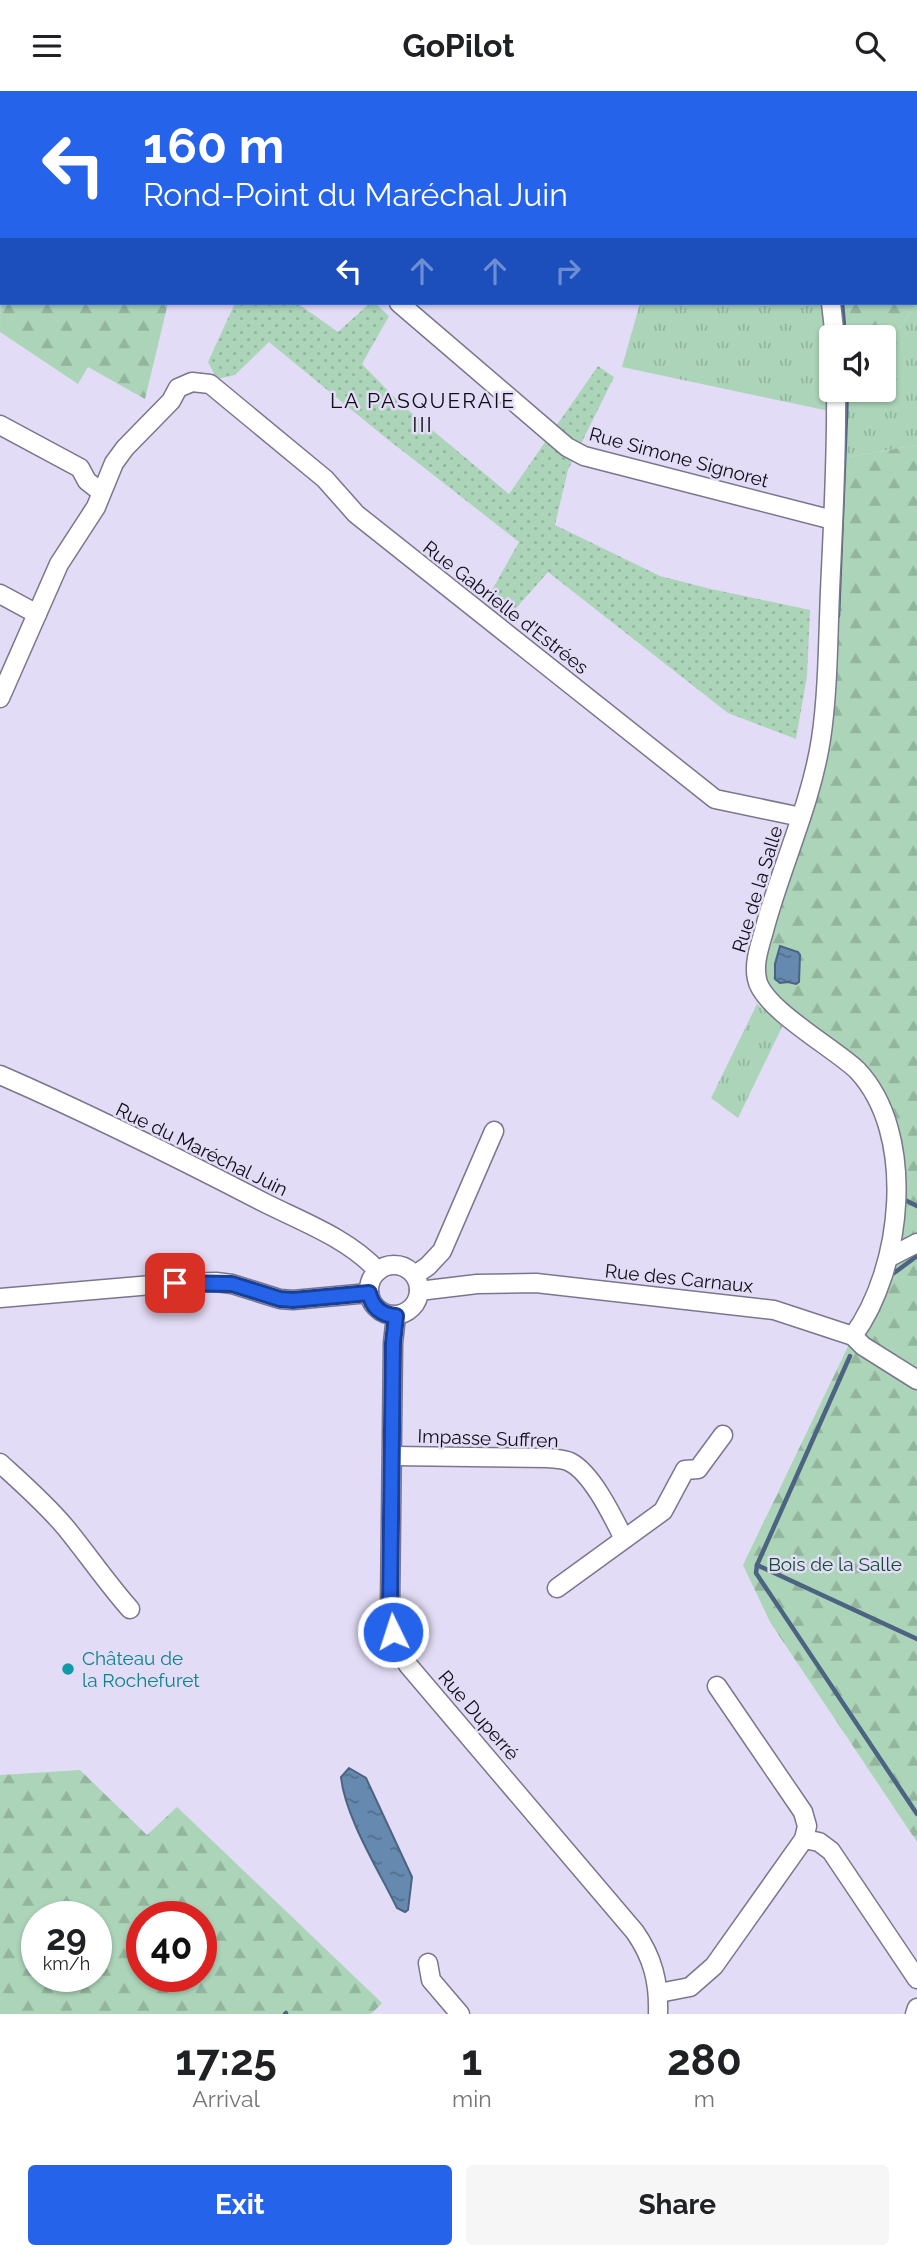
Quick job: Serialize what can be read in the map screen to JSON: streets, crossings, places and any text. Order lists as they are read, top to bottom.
{
  "streets": {
    "street": [
      "Rue Simone Signoret",
      "Rue Gabrielle d’Estrées",
      "Rue de la Salle",
      "Rue du Maréchal Juin",
      "Rue des Carnaux",
      "Impasse Suffren",
      "Rue Duperré"
    ]
  },
  "crossings": [
    ["Rue Simone Signoret", "Rue de la Salle"],
    ["Rue Gabrielle d’Estrées", "Rue de la Salle"],
    ["Rue de la Salle", "Rue des Carnaux"],
    ["Rue du Maréchal Juin", "Rue des Carnaux"],
    ["Rue du Maréchal Juin", "Rue Duperré"],
    ["Rue des Carnaux", "Rue Duperré"],
    ["Impasse Suffren", "Rue Duperré"]
  ],
  "districts": ["LA PASQUERAIE III"],
  "parks": ["Bois de la Salle"],
  "places": ["Château de la Rochefuret"],
  "page": {
    "header": "GoPilot",
    "turn": ["160 m", "Rond-Point du Maréchal Juin"],
    "speed": "29 km/h",
    "limit": "40",
    "eta": [
      "17:25",
      "Arrival",
      "1",
      "min",
      "280",
      "m"
    ],
    "buttons": ["Exit", "Share"]
  }
}
